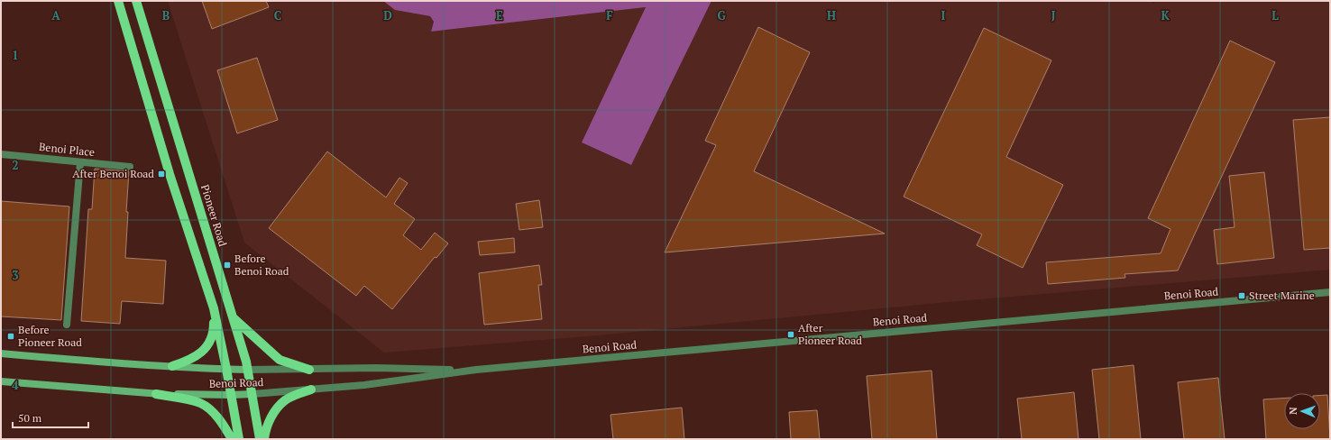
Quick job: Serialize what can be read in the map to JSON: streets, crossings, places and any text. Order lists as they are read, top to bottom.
{
  "streets": {
    "main road": ["Pioneer Road", "Benoi Road"],
    "street": ["Benoi Place"]
  },
  "crossings": [
    ["Pioneer Road", "Benoi Road"]
  ],
  "places": {
    "transit": [
      "After Benoi Road",
      "Before Benoi Road",
      "Street Marine",
      "After Pioneer Road",
      "Before Pioneer Road"
    ]
  },
  "scale_bar": "50 m",
  "north": "left",
  "grid": {
    "columns": [
      "A",
      "B",
      "C",
      "D",
      "E",
      "F",
      "G",
      "H",
      "I",
      "J",
      "K",
      "L"
    ],
    "rows": [
      "1",
      "2",
      "3",
      "4"
    ]
  }
}
